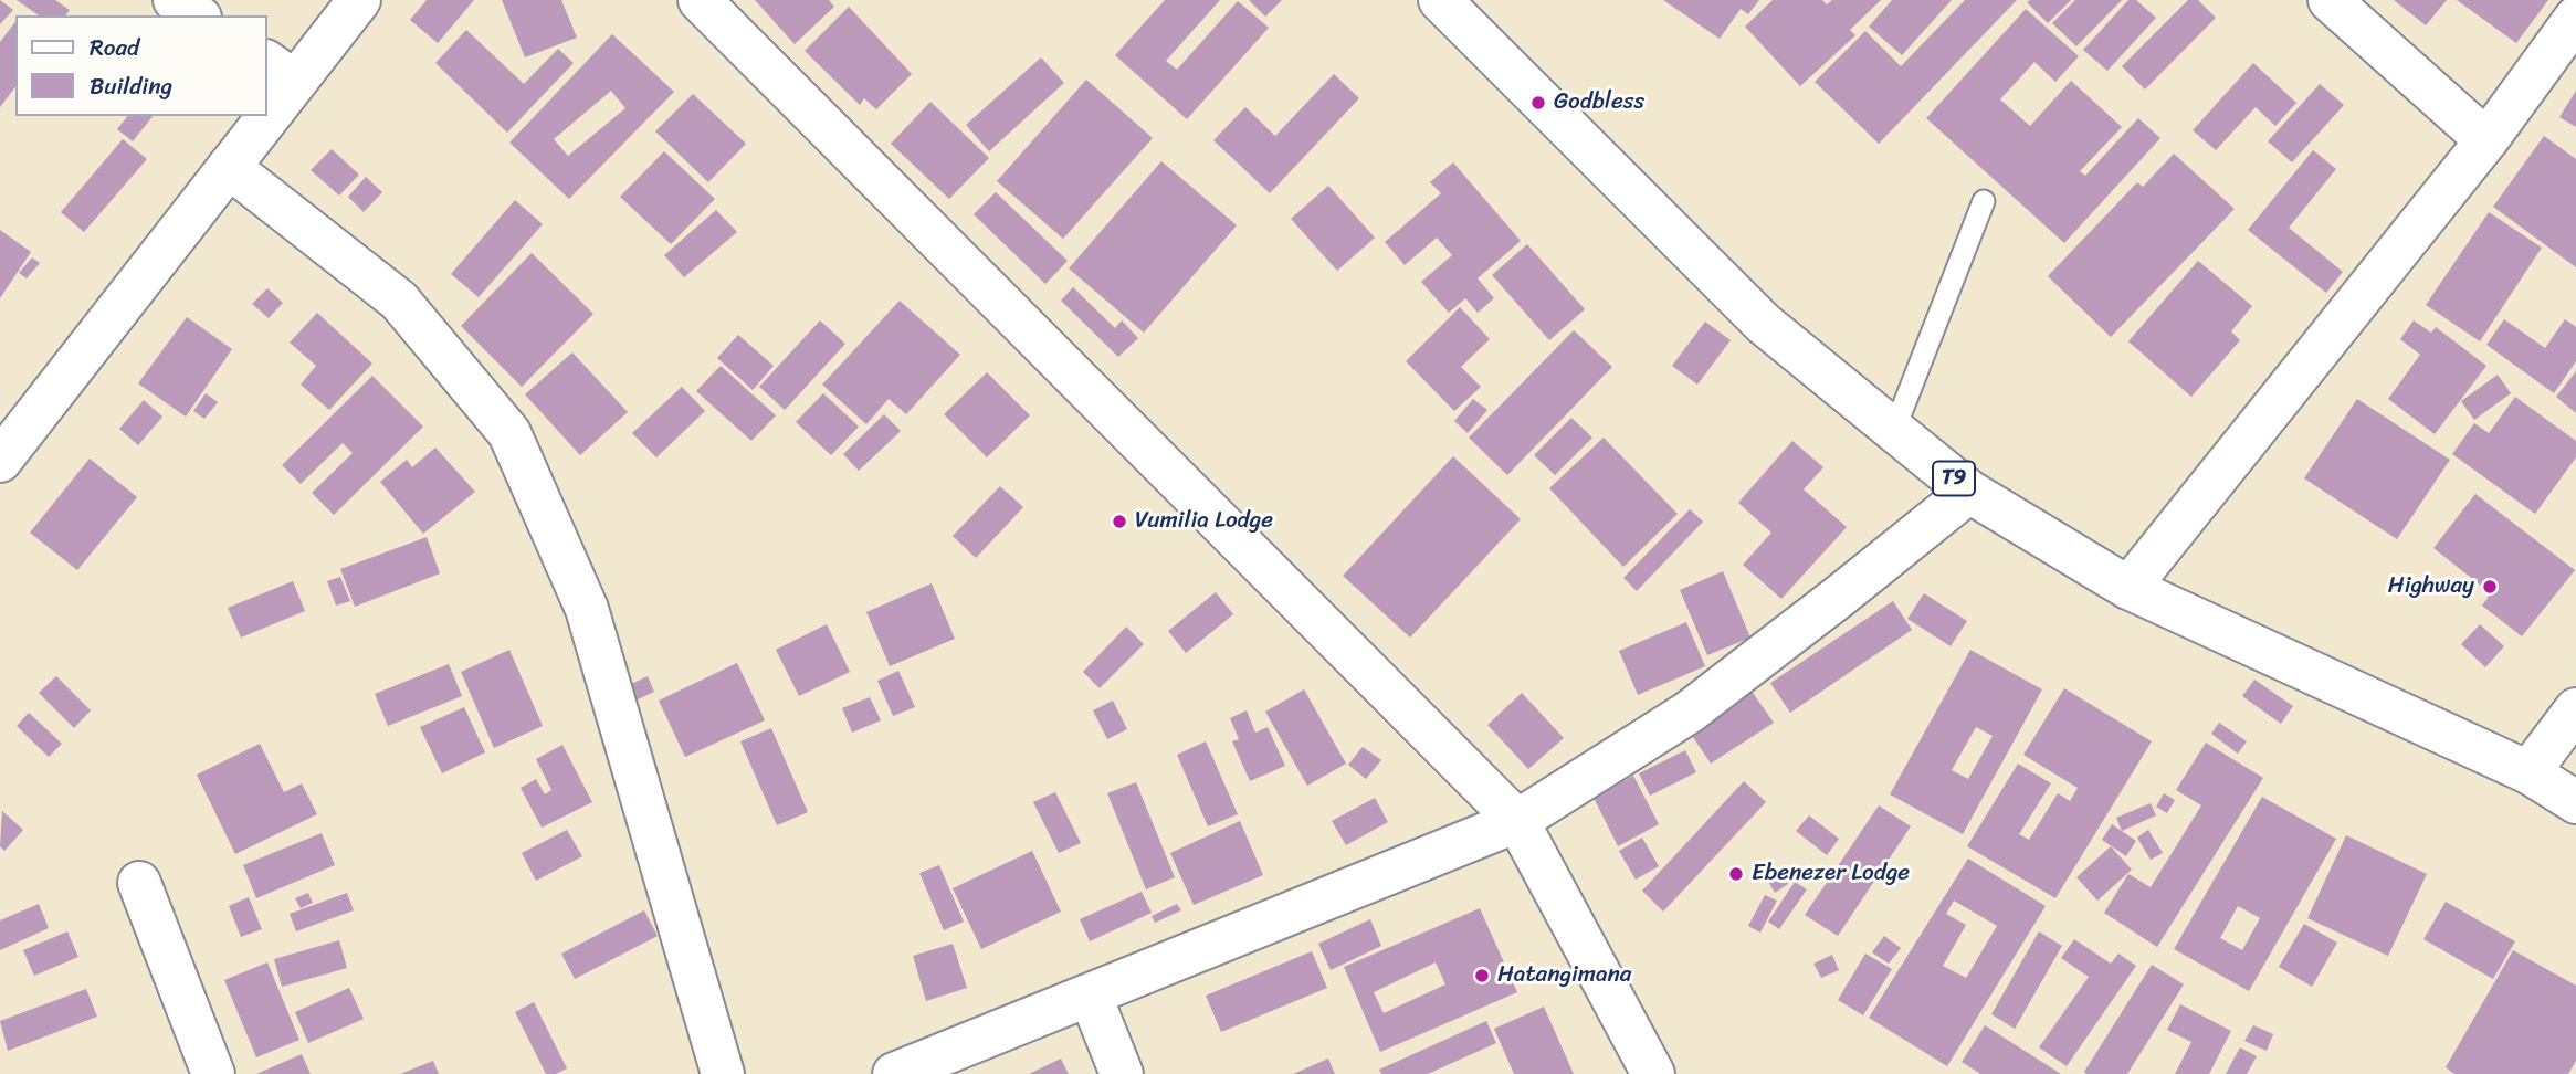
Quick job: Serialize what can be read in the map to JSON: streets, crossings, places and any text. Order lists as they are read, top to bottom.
{
  "streets": {
    "main road": ["T9"]
  },
  "places": [
    "Godbless",
    "Vumilia Lodge",
    "Highway",
    "Ebenezer Lodge",
    "Hatangimana"
  ],
  "legend": ["Road", "Building"]
}
